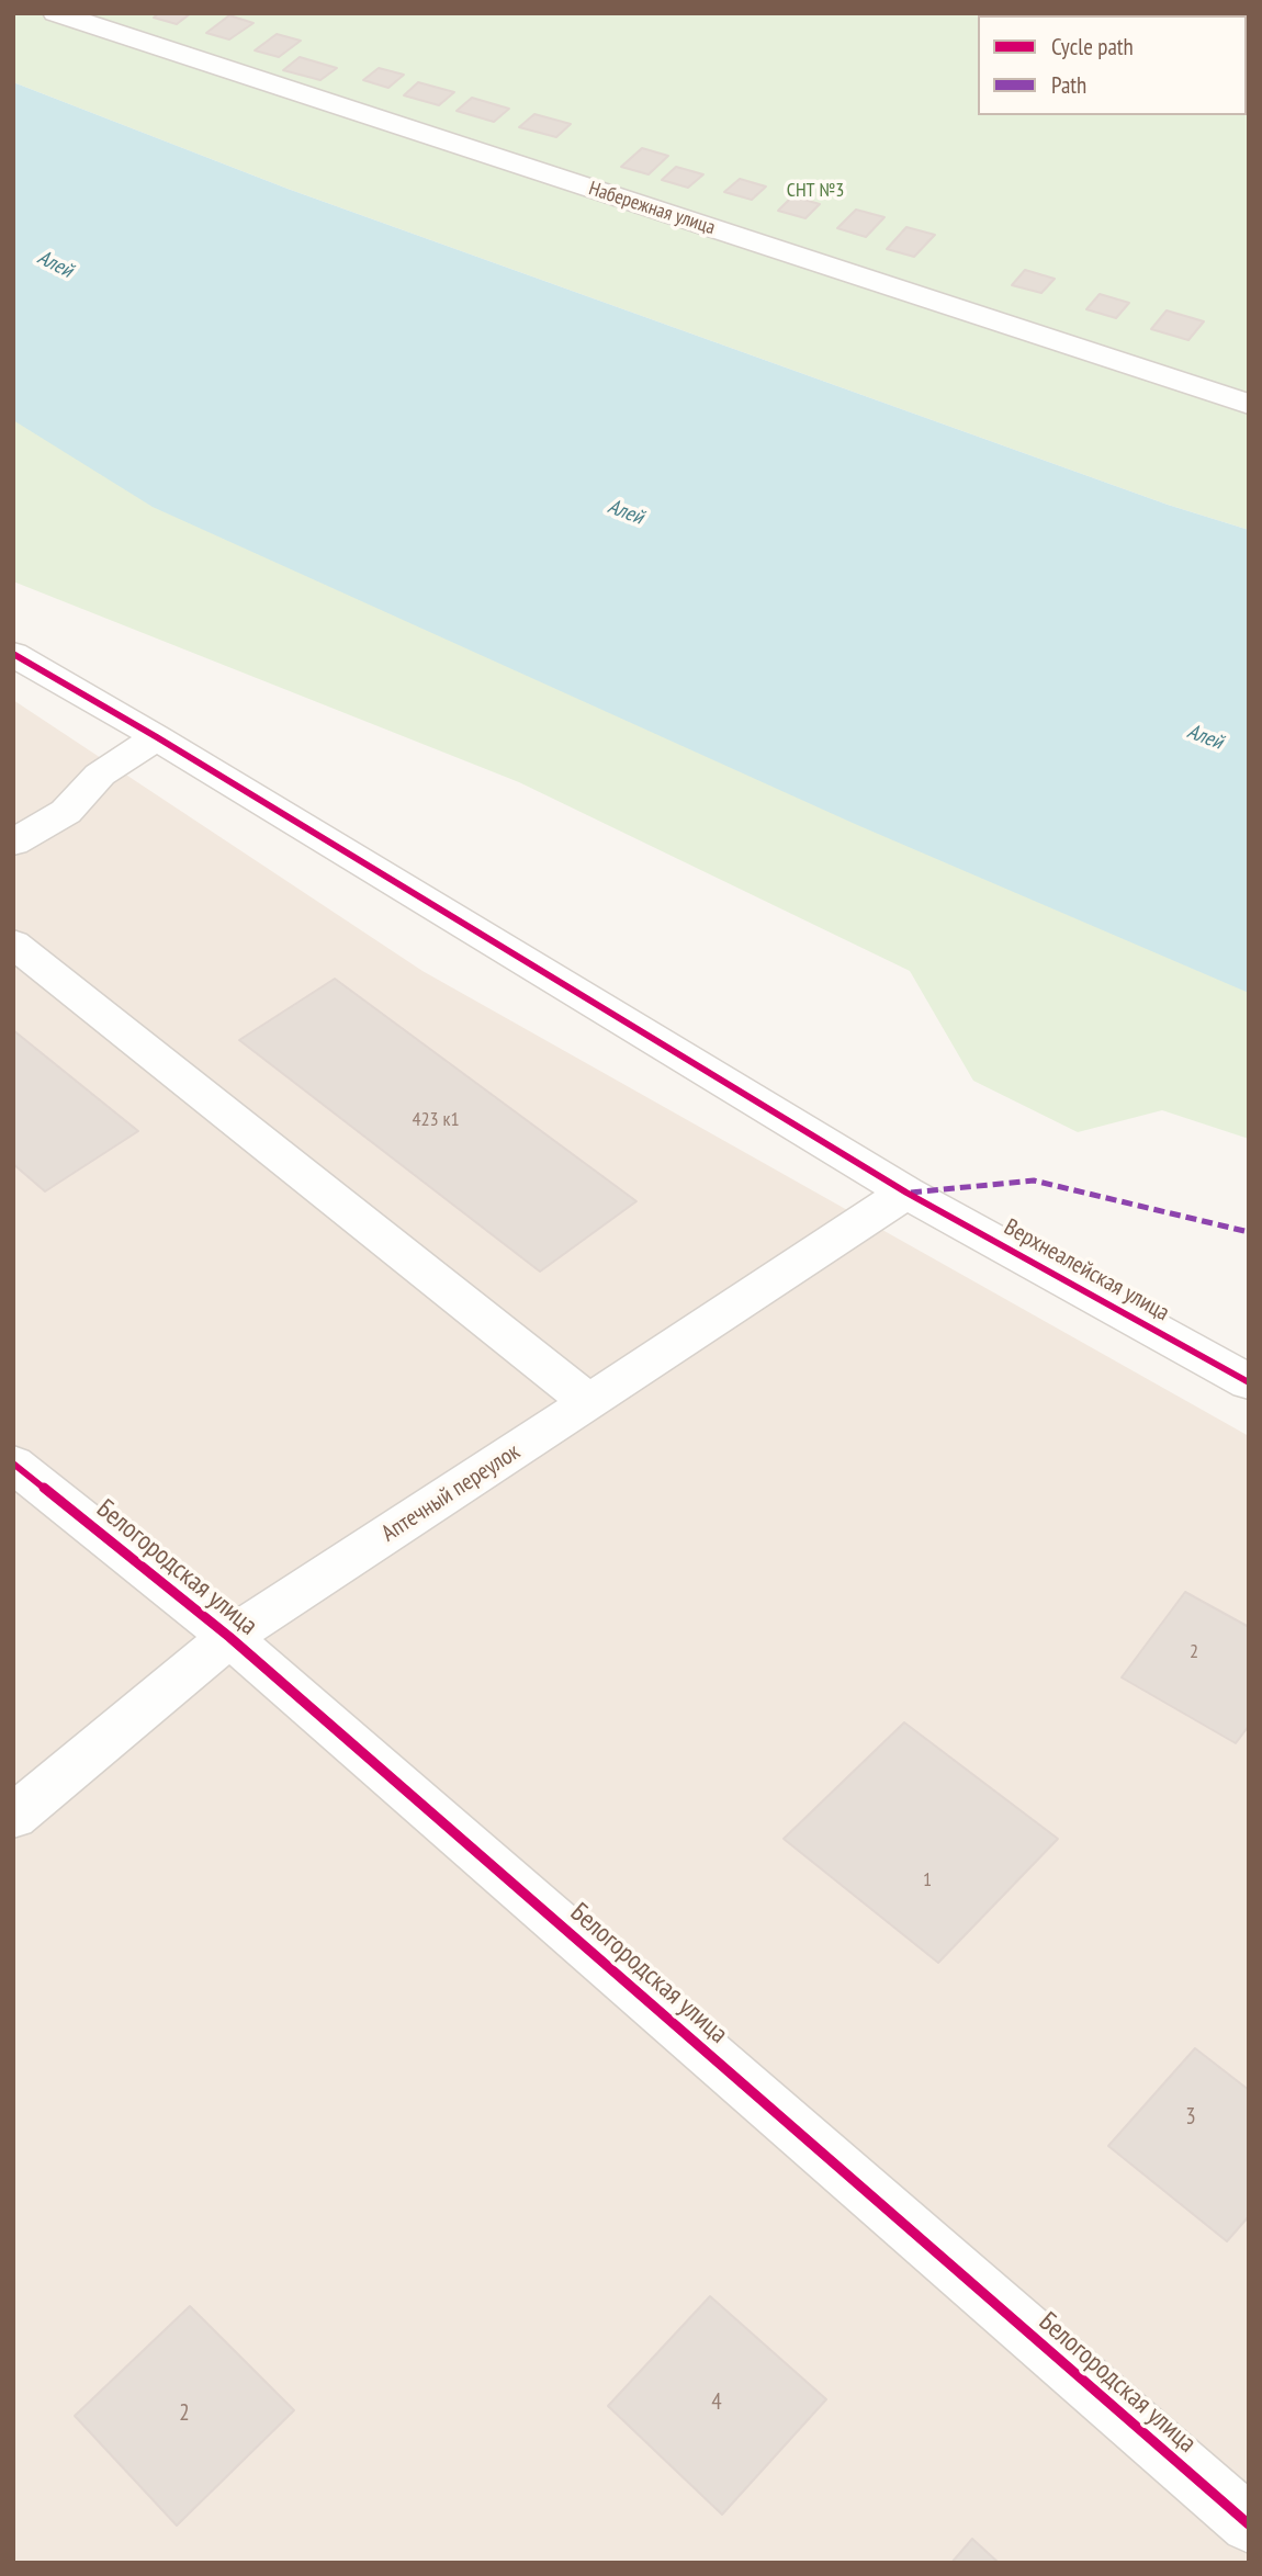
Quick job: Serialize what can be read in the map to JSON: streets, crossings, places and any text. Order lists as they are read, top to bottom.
{
  "streets": {
    "street": [
      "Набережная улица",
      "Верхнеалейская улица",
      "Аптечный переулок",
      "Белогородская улица"
    ]
  },
  "crossings": [
    ["Верхнеалейская улица", "Аптечный переулок"],
    ["Аптечный переулок", "Белогородская улица"]
  ],
  "water": ["Алей"],
  "parks": ["СНТ №3"],
  "house_numbers": [
    "423 к1",
    "2",
    "1",
    "3",
    "4",
    "2"
  ],
  "legend": ["Cycle path", "Path"]
}
